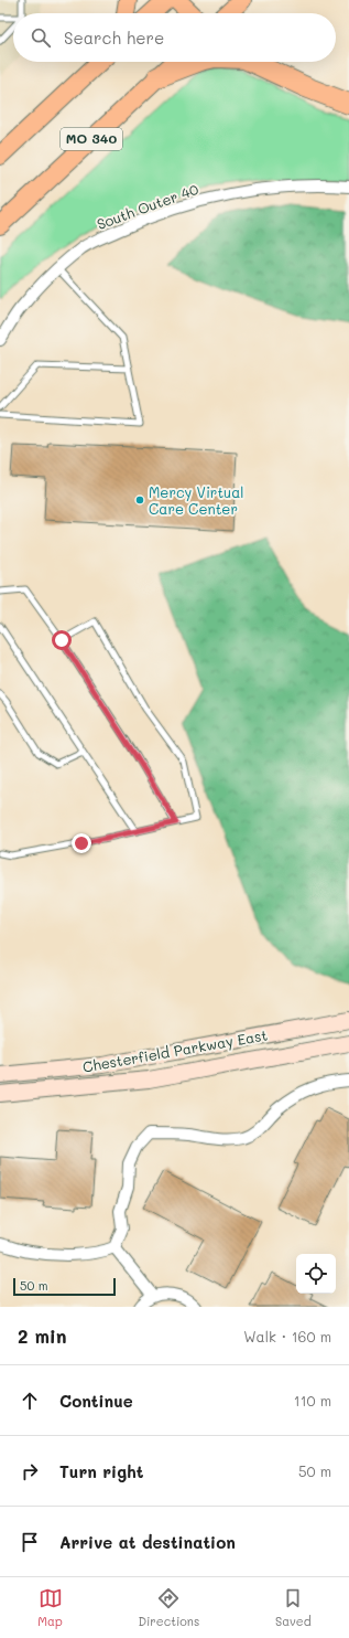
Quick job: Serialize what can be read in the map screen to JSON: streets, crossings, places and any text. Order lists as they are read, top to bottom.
{
  "streets": {
    "main road": ["MO 340"],
    "street": ["South Outer 40", "Chesterfield Parkway East"]
  },
  "places": ["Mercy Virtual Care Center"],
  "scale_bar": "50 m",
  "page": {
    "search": "Search here",
    "scale": "50 m",
    "heading": ["2 min", "Walk · 160 m"],
    "list": [
      ["Continue", "110 m"],
      ["Turn right", "50 m"],
      "Arrive at destination"
    ],
    "nav": ["Map", "Directions", "Saved"]
  }
}
